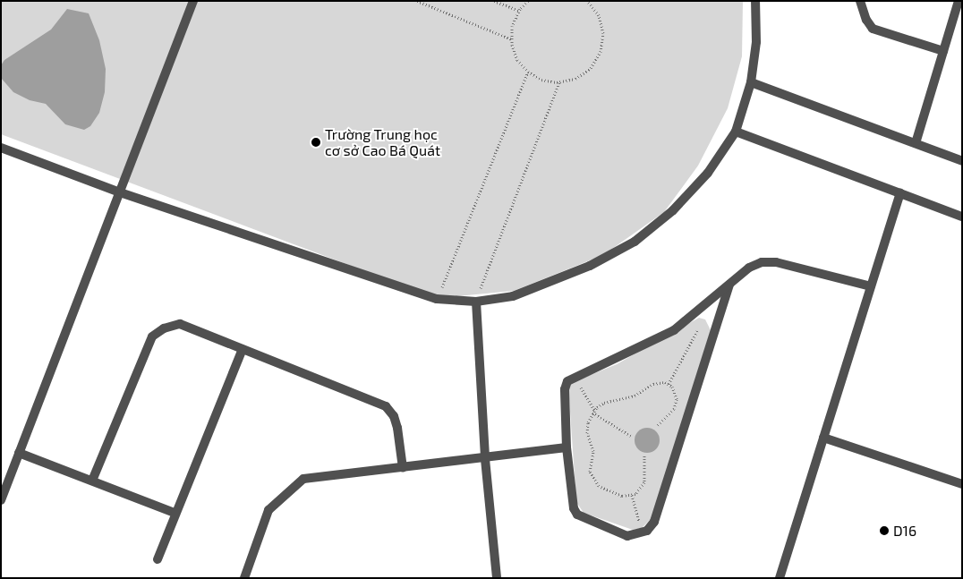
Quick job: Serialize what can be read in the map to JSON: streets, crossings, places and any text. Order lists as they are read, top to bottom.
{
  "places": ["Trường Trung học cơ sở Cao Bá Quát", "D16"]
}
